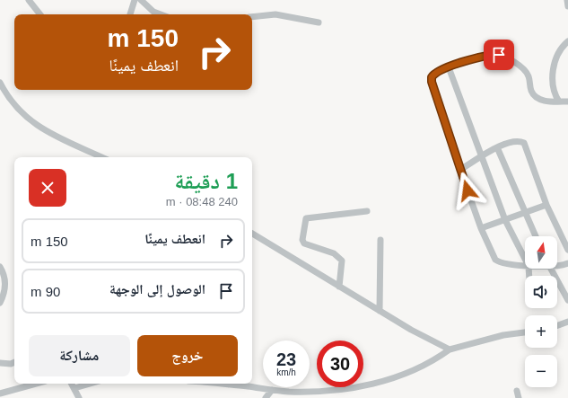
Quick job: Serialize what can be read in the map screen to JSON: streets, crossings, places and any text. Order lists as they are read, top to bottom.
{
  "north": "top",
  "page": {
    "turn": ["150 m", "انعطف يمينًا"],
    "heading": ["1 دقيقة", "240 m · 08:48"],
    "list": [
      {
        "name": "انعطف يمينًا",
        "value": "150 m"
      },
      {
        "name": "الوصول إلى الوجهة",
        "value": "90 m"
      }
    ],
    "map_buttons": ["+", "−"],
    "buttons": ["خروج", "مشاركة"],
    "speed": "23 km/h",
    "limit": "30"
  }
}
